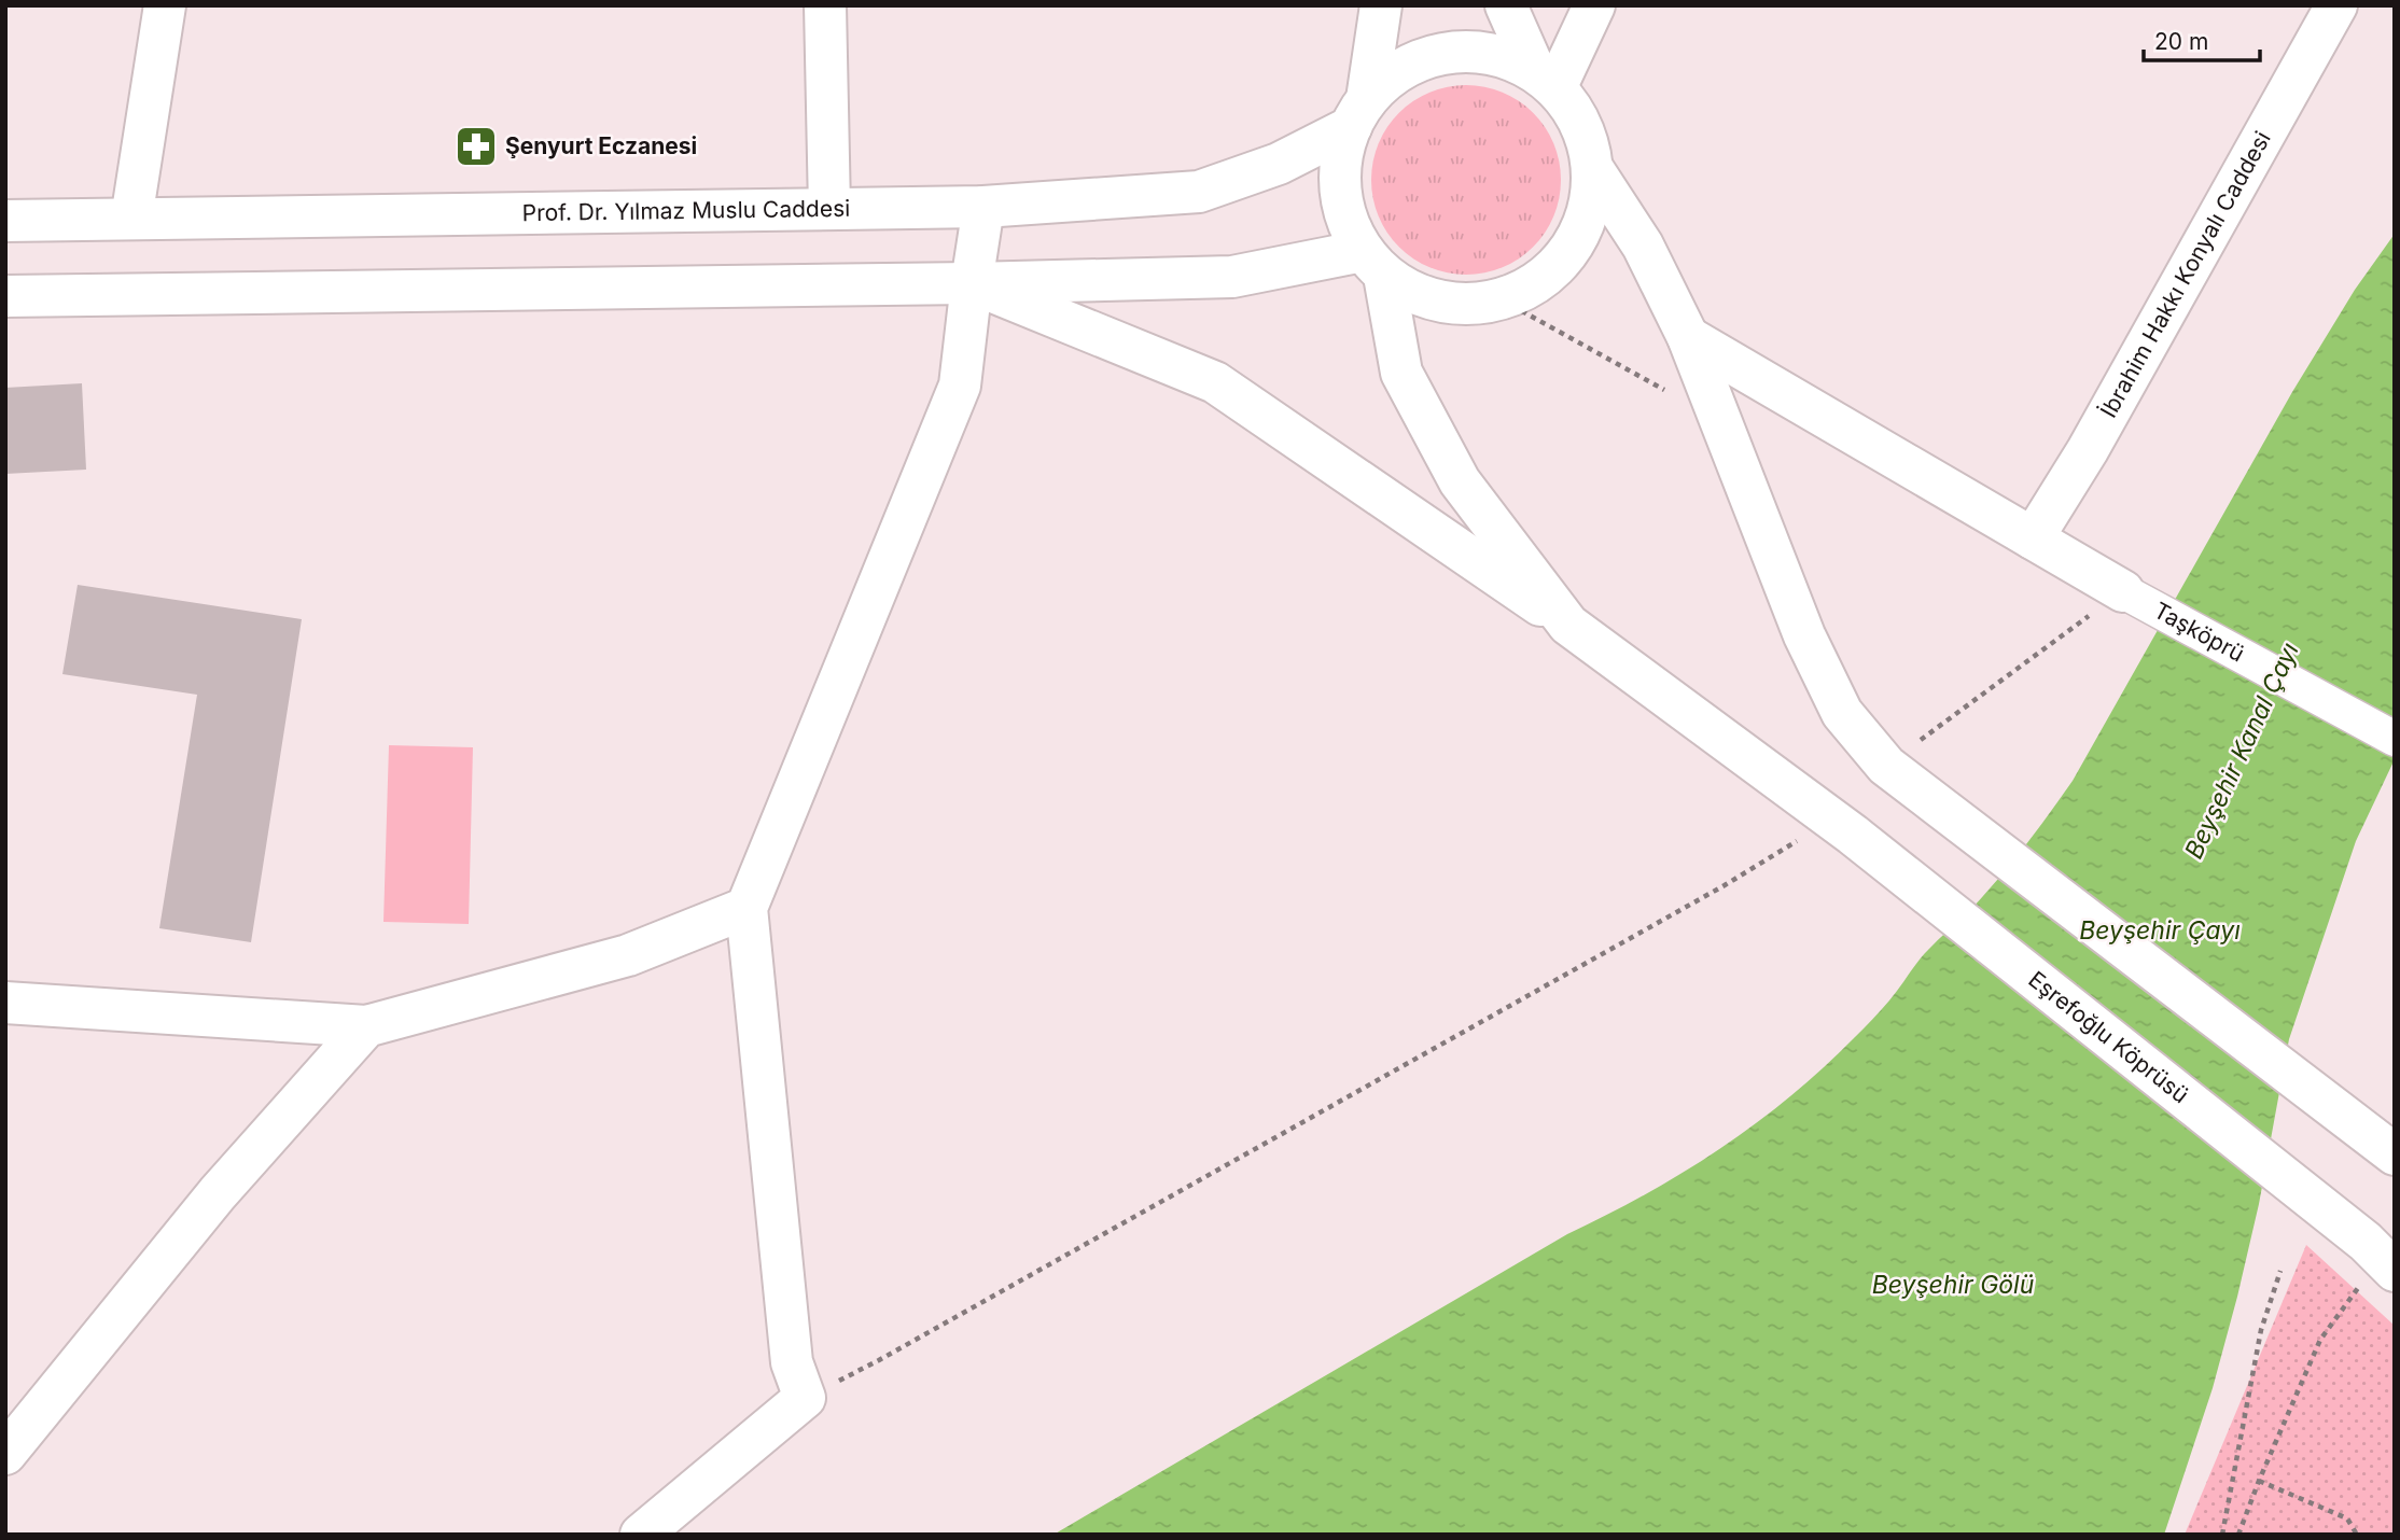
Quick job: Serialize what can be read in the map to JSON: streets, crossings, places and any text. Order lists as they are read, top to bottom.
{
  "streets": {
    "main road": ["Prof. Dr. Yılmaz Muslu Caddesi", "İbrahim Hakkı Konyalı Caddesi", "Eşrefoğlu Köprüsü"],
    "street": ["Taşköprü"]
  },
  "water": ["Beyşehir Kanal Çayı", "Beyşehir Çayı", "Beyşehir Gölü"],
  "places": {
    "pharmacy": ["Şenyurt Eczanesi"]
  },
  "scale_bar": "20 m"
}
